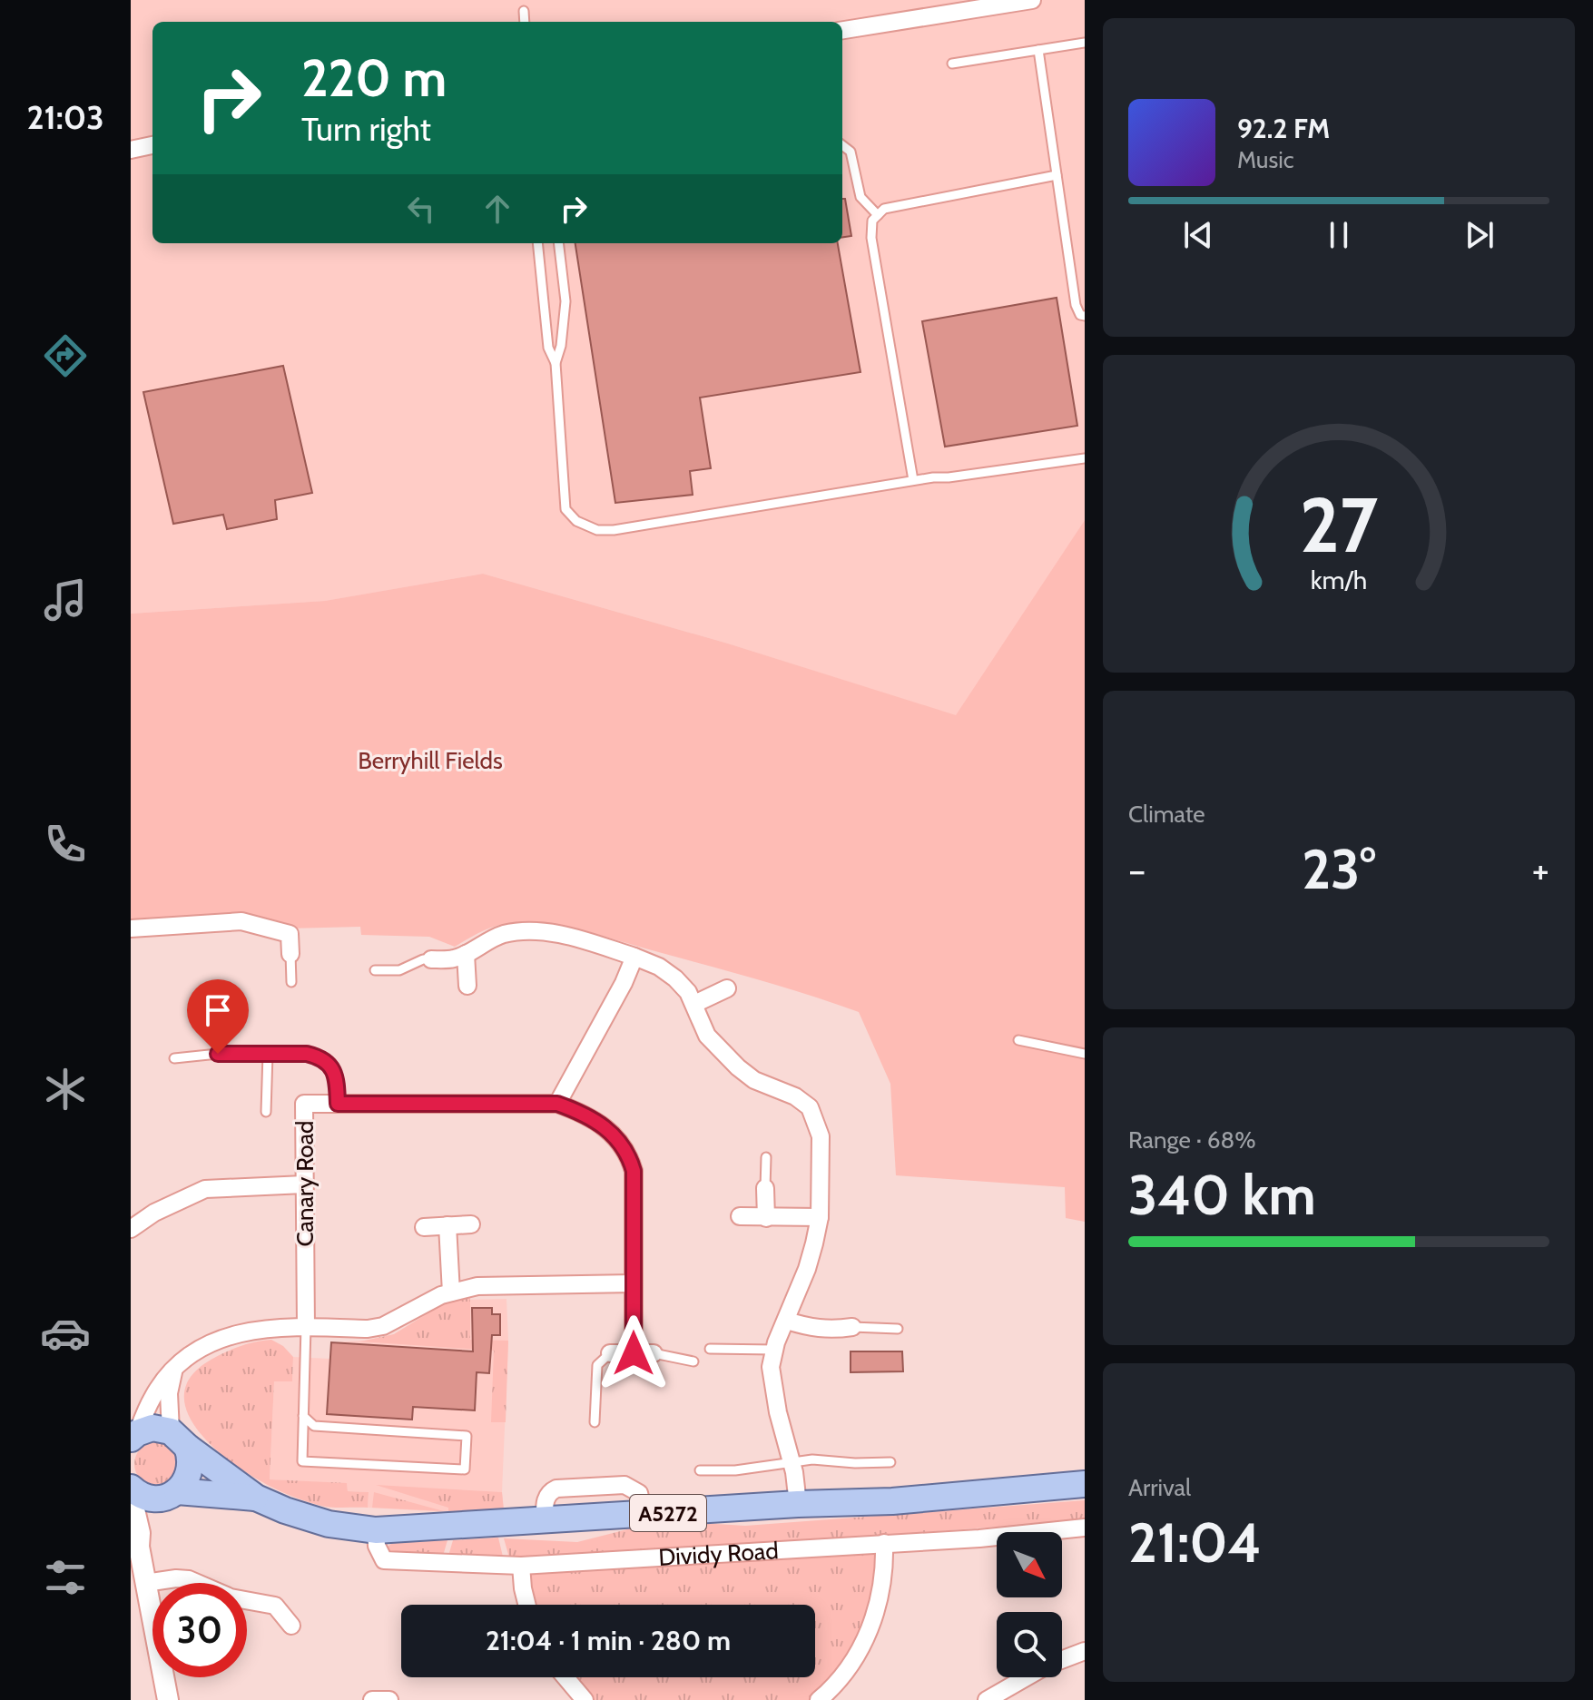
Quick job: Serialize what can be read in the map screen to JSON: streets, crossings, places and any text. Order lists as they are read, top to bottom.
{
  "streets": {
    "main road": ["A5272", "Dividy Road"],
    "street": ["Canary Road"]
  },
  "parks": ["Berryhill Fields"],
  "north": "bottom right",
  "page": {
    "tabs": "21:03",
    "turn": ["220 m", "Turn right"],
    "song": ["92.2 FM", "Music"],
    "tile": [
      "Climate",
      ["Range · 68%", "340 km"],
      ["Arrival", "21:04"]
    ],
    "heat": ["−", "23°", "+"],
    "limit": "30",
    "trip": "21:04 · 1 min · 280 m",
    "gauge": ["27", "km/h"]
  }
}
